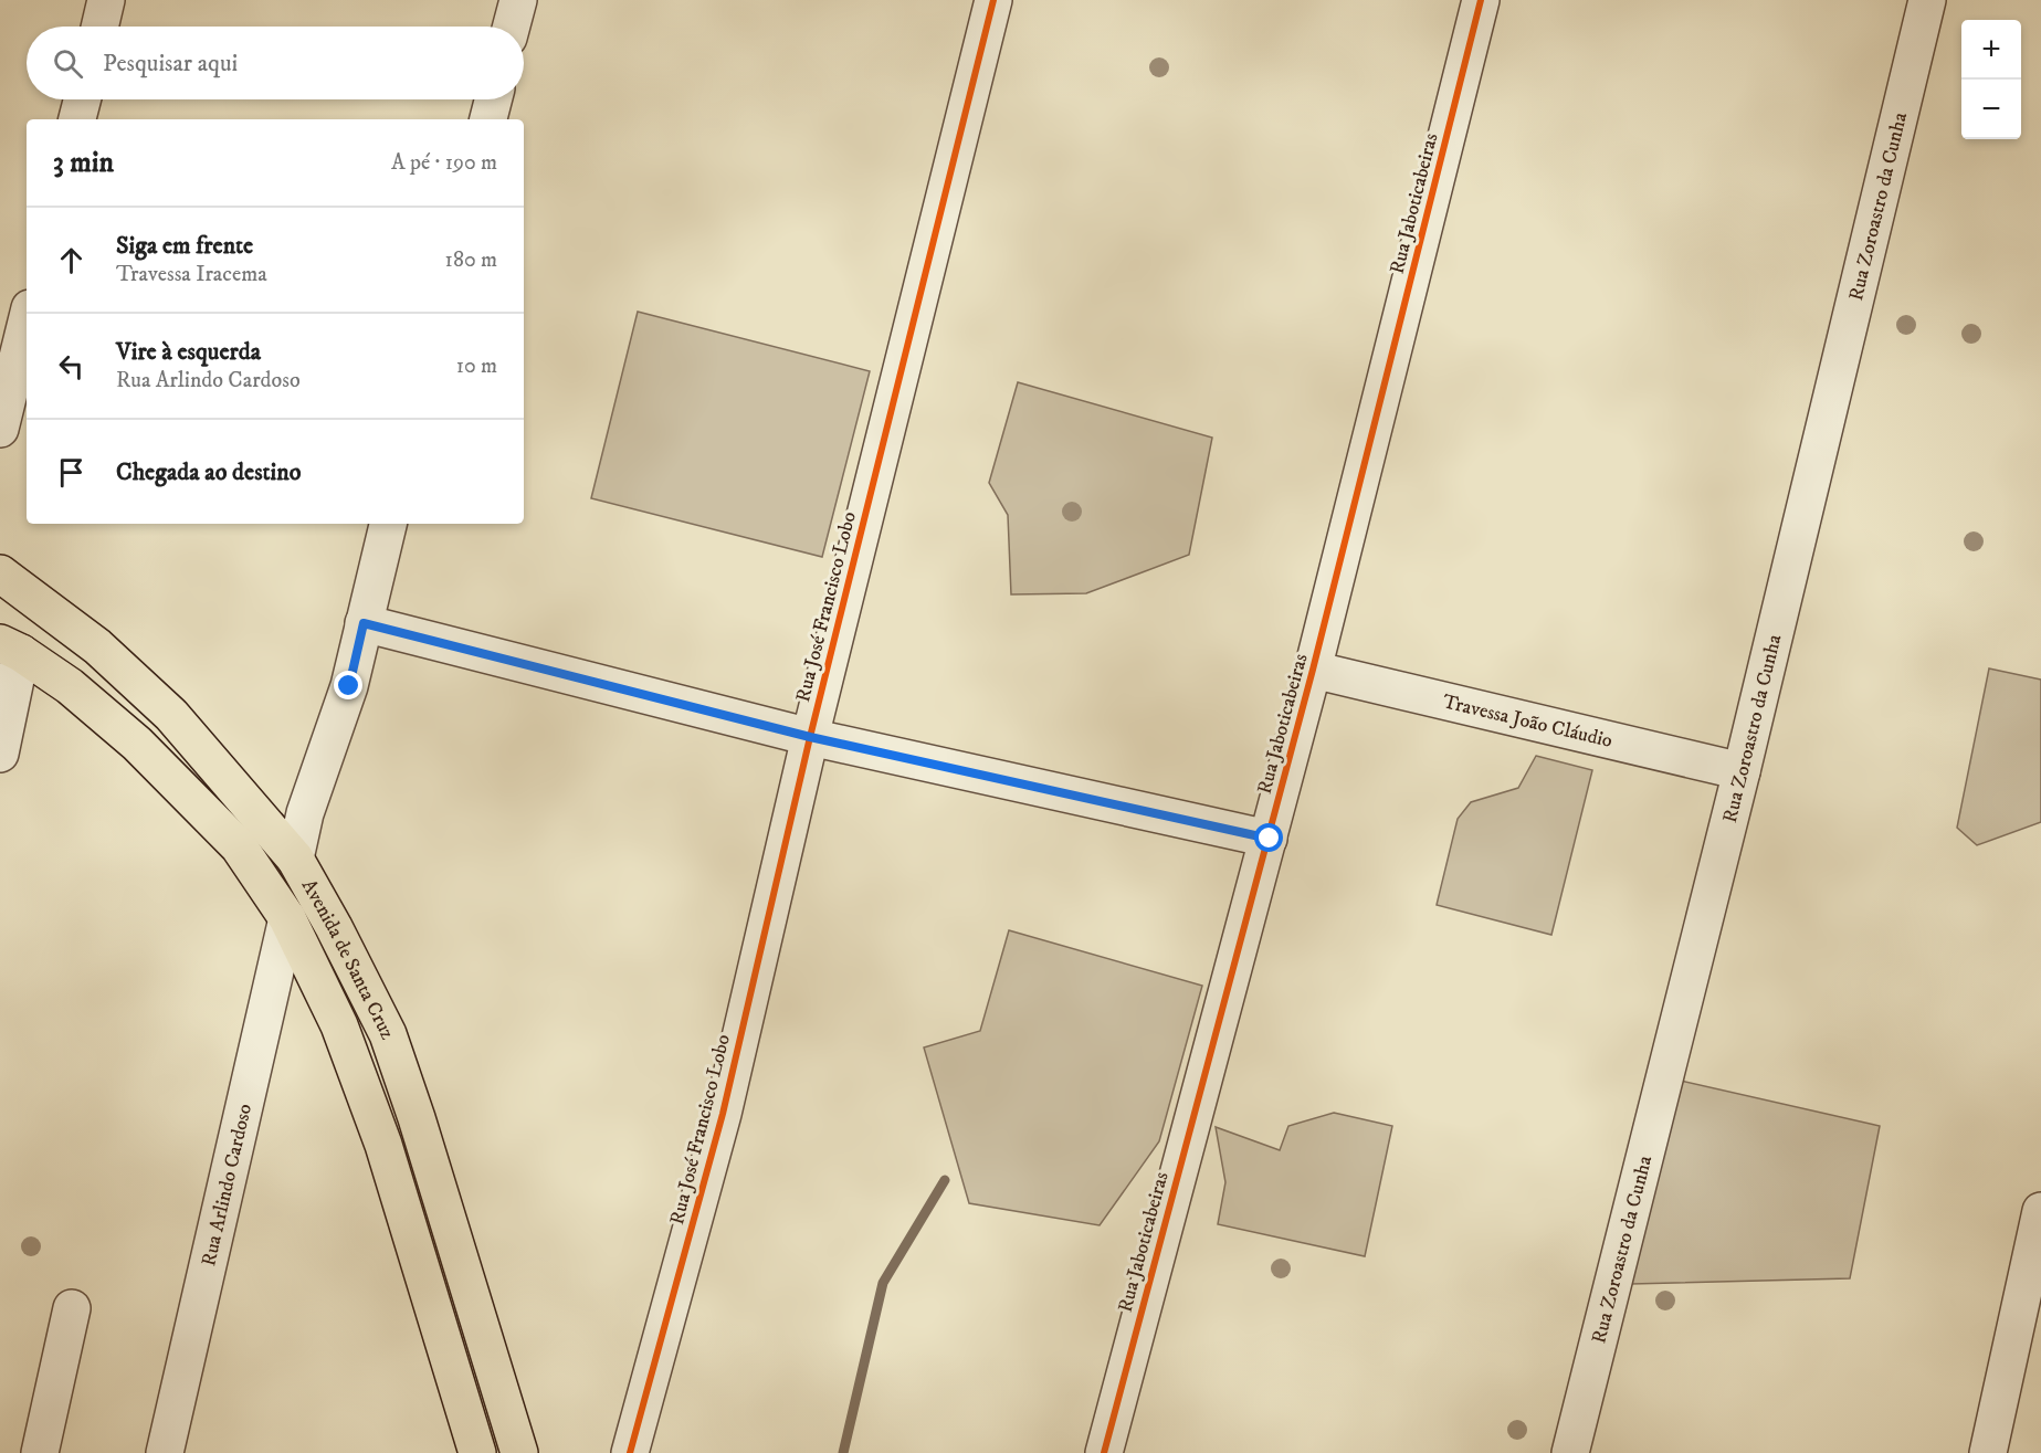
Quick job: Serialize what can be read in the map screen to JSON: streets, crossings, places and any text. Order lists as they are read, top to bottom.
{
  "streets": {
    "main road": ["Avenida de Santa Cruz"],
    "street": [
      "Rua Jaboticabeiras",
      "Rua Zoroastro da Cunha",
      "Rua José Francisco Lobo",
      "Travessa João Cláudio",
      "Rua Arlindo Cardoso"
    ]
  },
  "crossings": [
    ["Rua Jaboticabeiras", "Travessa João Cláudio"],
    ["Rua Zoroastro da Cunha", "Travessa João Cláudio"],
    ["Avenida de Santa Cruz", "Rua Arlindo Cardoso"]
  ],
  "page": {
    "map_buttons": ["+", "−"],
    "search": "Pesquisar aqui",
    "heading": ["3 min", "A pé · 190 m"],
    "list": [
      ["Siga em frente", "Travessa Iracema", "180 m"],
      ["Vire à esquerda", "Rua Arlindo Cardoso", "10 m"],
      "Chegada ao destino"
    ]
  }
}
